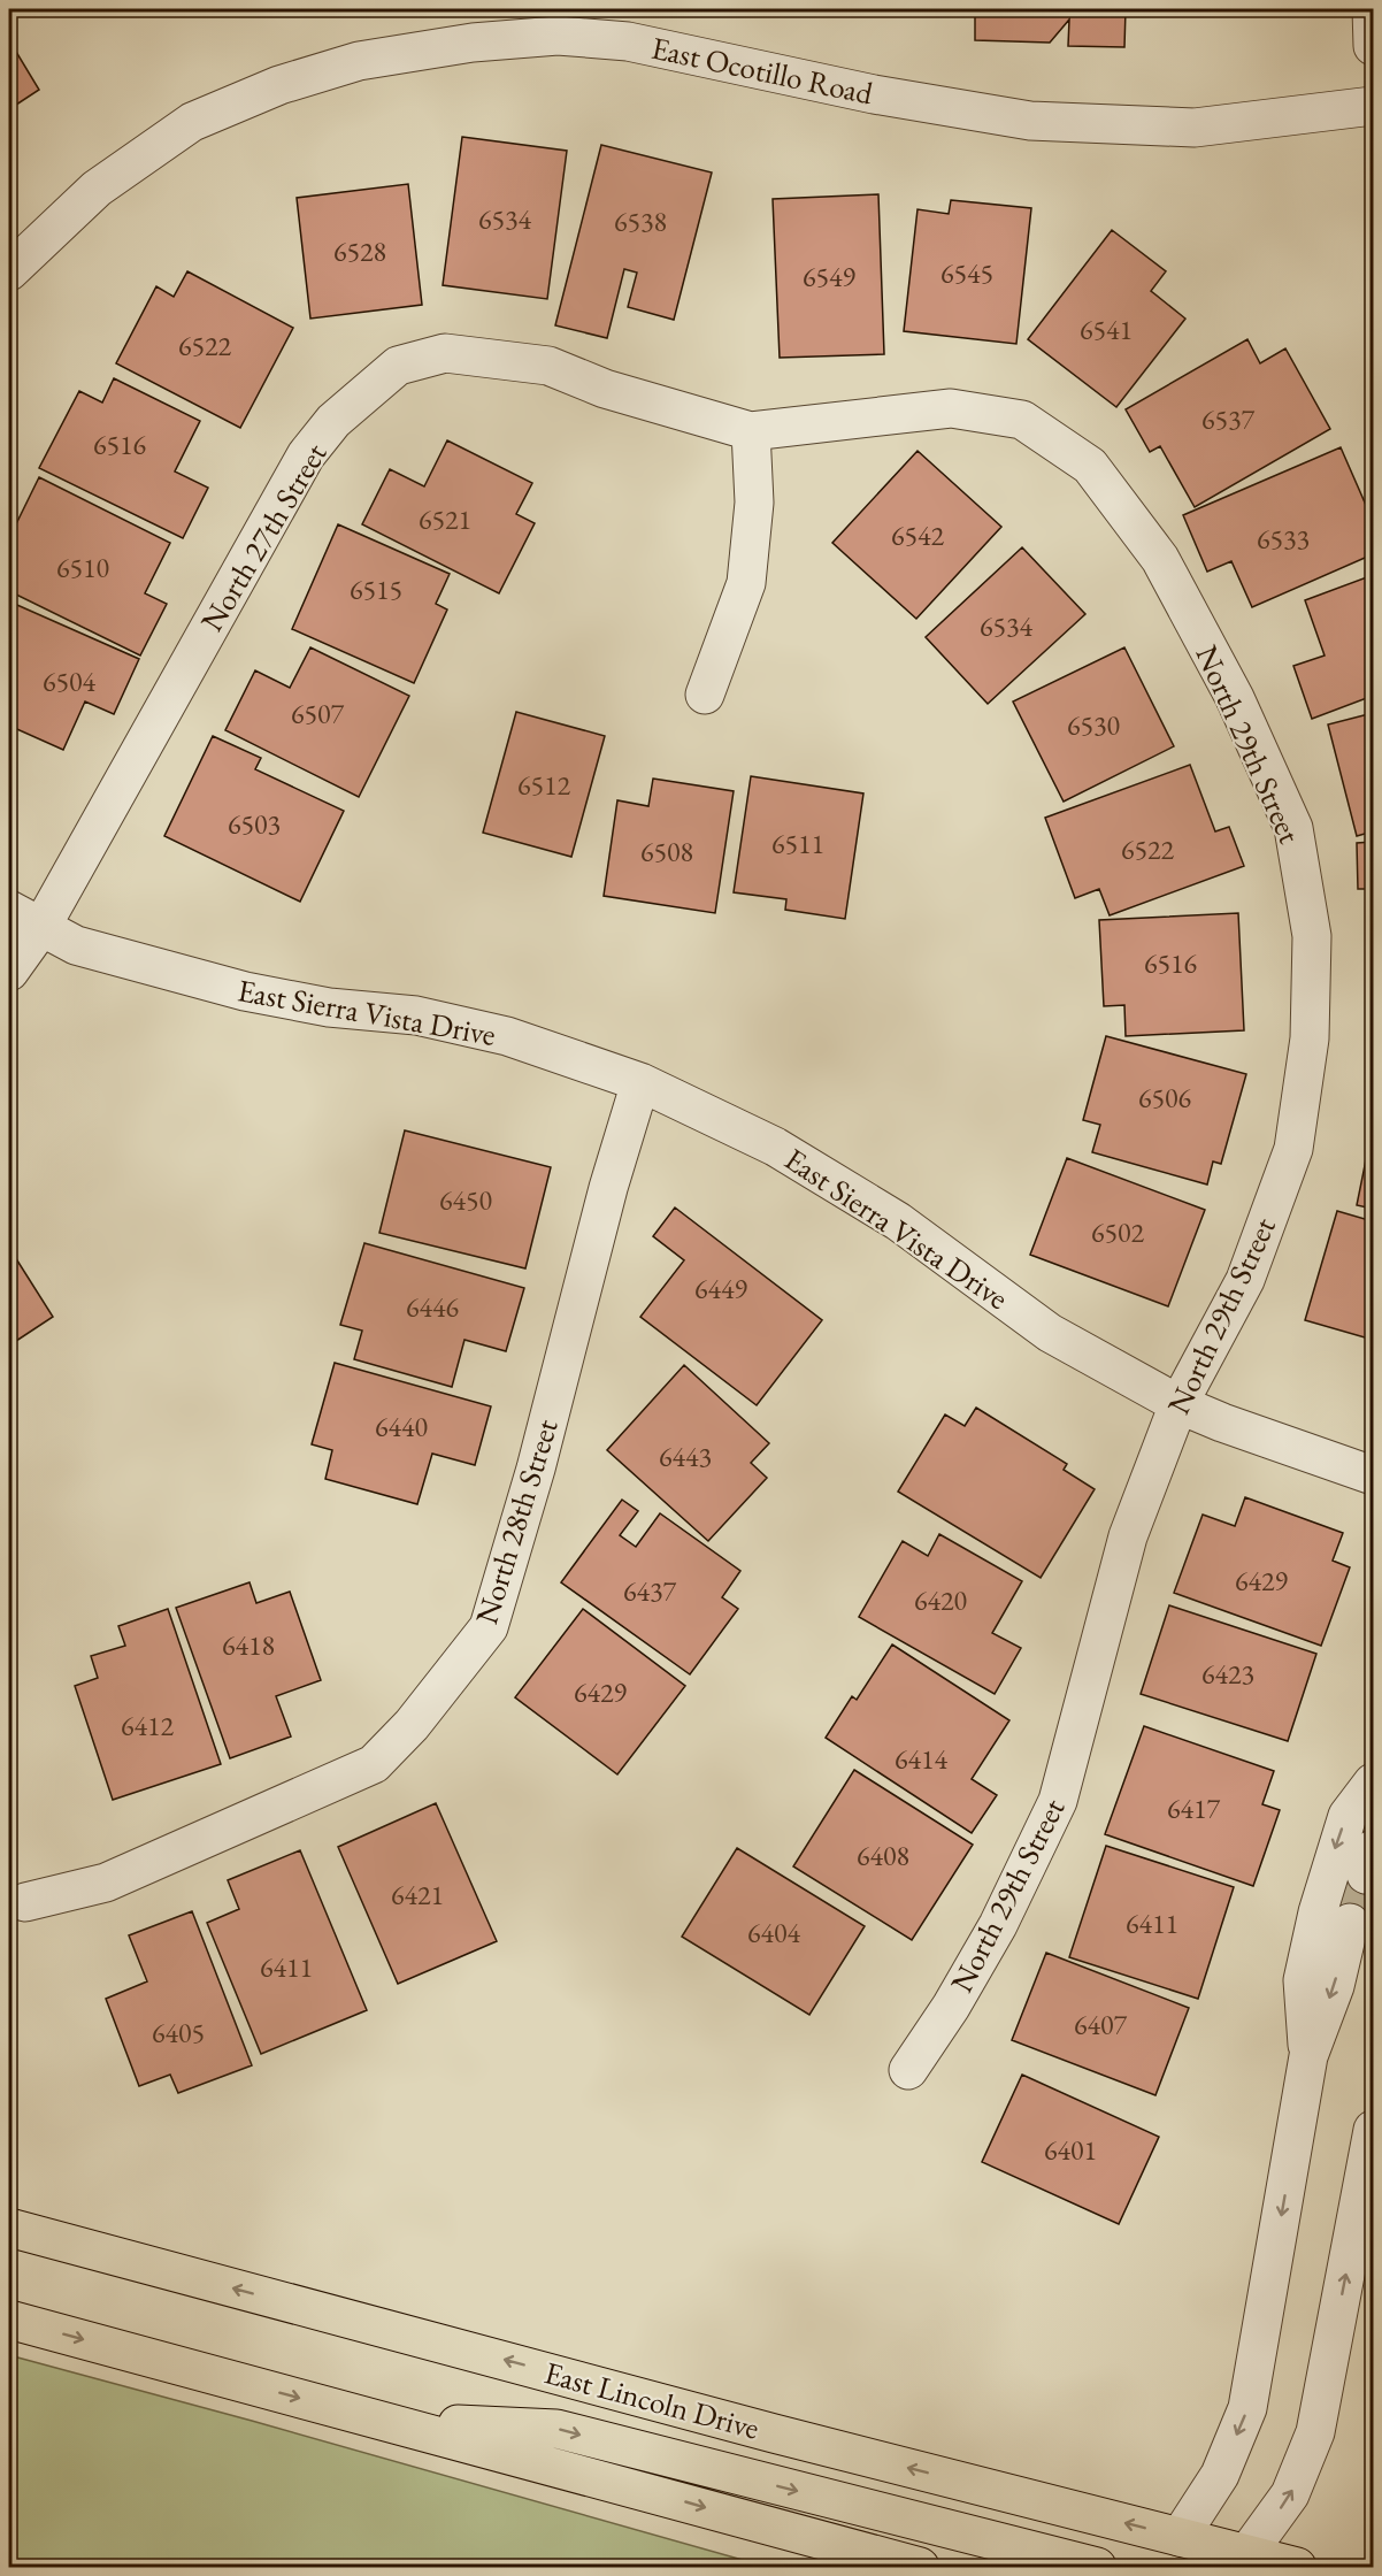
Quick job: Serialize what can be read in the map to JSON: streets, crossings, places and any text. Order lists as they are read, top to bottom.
{
  "streets": {
    "main road": ["East Lincoln Drive"],
    "street": [
      "East Ocotillo Road",
      "North 27th Street",
      "North 29th Street",
      "East Sierra Vista Drive",
      "North 28th Street"
    ]
  },
  "crossings": [
    ["North 27th Street", "North 29th Street"],
    ["North 27th Street", "East Sierra Vista Drive"],
    ["North 29th Street", "East Sierra Vista Drive"],
    ["East Sierra Vista Drive", "North 28th Street"]
  ],
  "house_numbers": [
    "6534",
    "6538",
    "6528",
    "6545",
    "6549",
    "6541",
    "6522",
    "6537",
    "6516",
    "6521",
    "6542",
    "6533",
    "6510",
    "6515",
    "6534",
    "6504",
    "6507",
    "6530",
    "6512",
    "6503",
    "6511",
    "6522",
    "6508",
    "6516",
    "6506",
    "6450",
    "6502",
    "6449",
    "6446",
    "6440",
    "6443",
    "6429",
    "6437",
    "6420",
    "6418",
    "6423",
    "6429",
    "6412",
    "6414",
    "6417",
    "6408",
    "6421",
    "6411",
    "6404",
    "6411",
    "6407",
    "6405",
    "6401"
  ]
}
